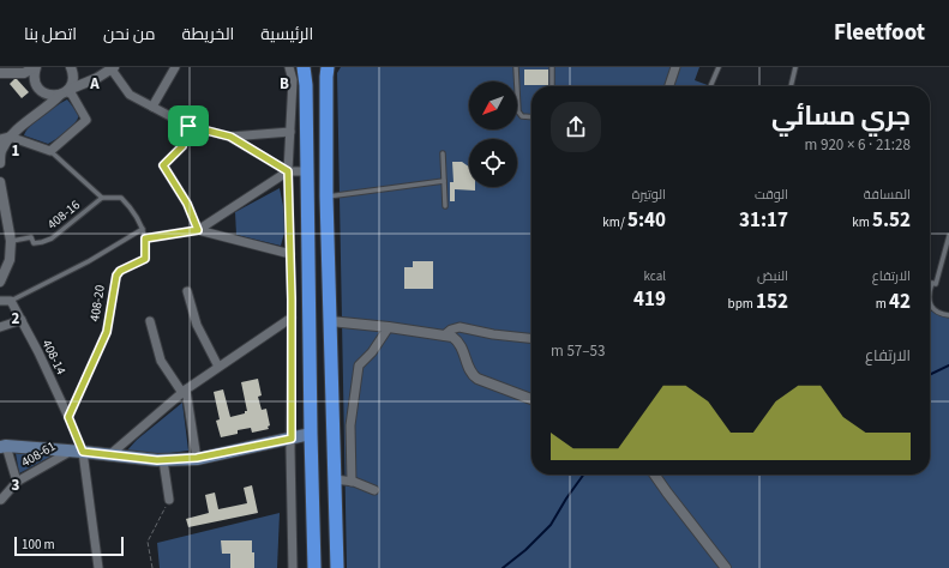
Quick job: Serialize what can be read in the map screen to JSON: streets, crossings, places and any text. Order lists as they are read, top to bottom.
{
  "streets": {
    "street": ["408-20", "408-14", "408-61"],
    "lane": ["408-16"]
  },
  "crossings": [
    ["408-20", "408-14"]
  ],
  "scale_bar": "100 m",
  "north": "bottom left",
  "page": {
    "header": "Fleetfoot",
    "nav": [
      "الرئيسية",
      "الخريطة",
      "من نحن",
      "اتصل بنا"
    ],
    "heading": ["جري مسائي", "21:28 · 6 × 920 m"],
    "stats": [
      ["المسافة", "5.52 km"],
      ["الوقت", "31:17"],
      ["الوتيرة", "5:40 /km"],
      ["الارتفاع", "42 m"],
      ["النبض", "152 bpm"],
      ["kcal", "419"]
    ],
    "chart": ["الارتفاع", "53–57 m"],
    "scale": "100 m"
  },
  "grid": {
    "columns": ["A", "B"],
    "rows": ["1", "2", "3"]
  }
}
